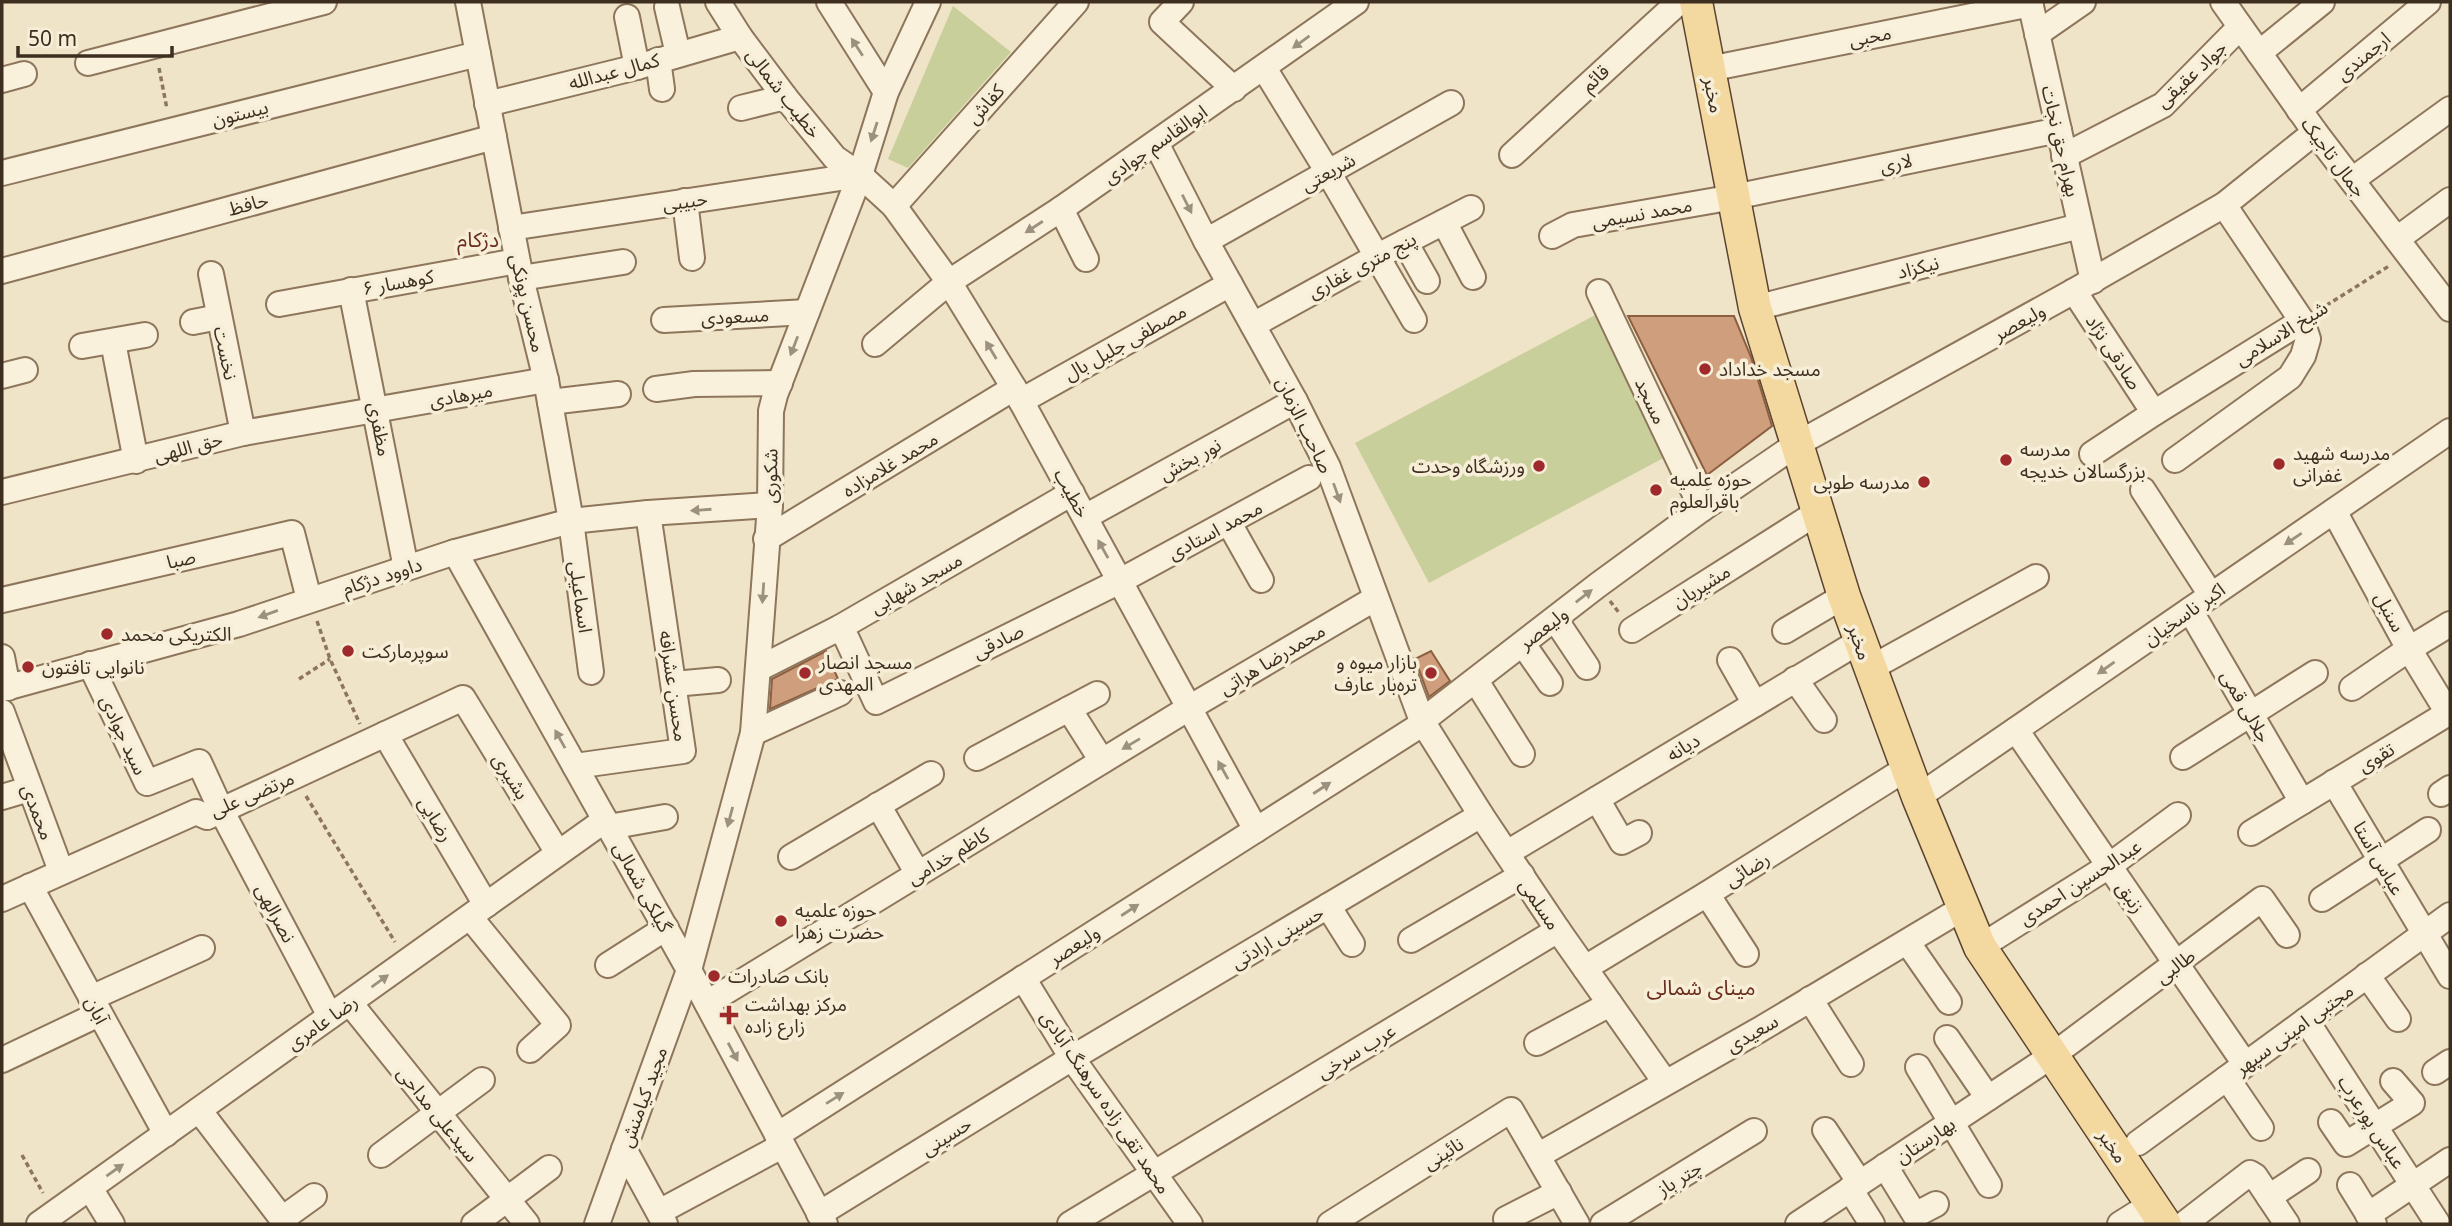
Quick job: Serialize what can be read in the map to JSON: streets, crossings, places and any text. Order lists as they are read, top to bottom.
{
  "streets": {
    "main road": ["مخبر"],
    "street": [
      "محبی",
      "ارجمندی",
      "کمال عبدالله",
      "جواد عقیقی",
      "قائم",
      "خطیب شمالی",
      "کفاش",
      "بیستون",
      "بهرام حق نجات",
      "ابوالقاسم جوادی",
      "جمال تاجیک",
      "لاری",
      "شریعتی",
      "حبیبی",
      "حافظ",
      "محمد نسیمی",
      "پنج متری غفاری",
      "نیکزاد",
      "کوهسار ۶",
      "محسن پونکی",
      "مسعودی",
      "ولیعصر",
      "شیخ الاسلامی",
      "مصطفی جلیل بال",
      "صادقی نژاد",
      "نخست",
      "میرهادی",
      "مسجد",
      "صاحب الزمان",
      "مظفری",
      "حق اللهی",
      "نور بخش",
      "محمد غلامزاده",
      "شکوری",
      "خطیب",
      "محمد استادی",
      "صبا",
      "داوود دژکام",
      "مسجد شهابی",
      "مشیریان",
      "اسماعیلی",
      "سنبل",
      "اکبر ناسخیان",
      "صادقی",
      "محمدرضا هراتی",
      "محسن عشرافه",
      "جلالی قمی",
      "سید جوادی",
      "دیانه",
      "تقوی",
      "بشیری",
      "مرتضی علی",
      "محمدی",
      "رضایی",
      "کاظم خدامی",
      "عباس آستا",
      "رضائی",
      "عبدالحسین احمدی",
      "گيلکی شمالی",
      "زنبق",
      "مسلمی",
      "نصرالهی",
      "حسینی ارادتی",
      "طالبی",
      "آبان",
      "رضا عامری",
      "مجتبی امینی سپهر",
      "سعیدی",
      "عرب سرخی",
      "مجید کیامنش",
      "محمد تقی زاده سرهنگ آبادی",
      "سیدعلی مداحی",
      "عباس پورعرب",
      "حسینی",
      "بهارستان",
      "نائینی",
      "چتر باز"
    ]
  },
  "crossings": [
    ["محبی", "مخبر"],
    ["محبی", "بهرام حق نجات"],
    ["ارجمندی", "جمال تاجیک"],
    ["کمال عبدالله", "خطیب شمالی"],
    ["کمال عبدالله", "محسن پونکی"],
    ["جواد عقیقی", "بهرام حق نجات"],
    ["جواد عقیقی", "جمال تاجیک"],
    ["خطیب شمالی", "حبیبی"],
    ["خطیب شمالی", "شکوری"],
    ["خطیب شمالی", "خطیب"],
    ["مخبر", "لاری"],
    ["مخبر", "محمد نسیمی"],
    ["مخبر", "نیکزاد"],
    ["مخبر", "ولیعصر"],
    ["مخبر", "مشیریان"],
    ["مخبر", "اکبر ناسخیان"],
    ["مخبر", "دیانه"],
    ["مخبر", "رضائی"],
    ["مخبر", "عبدالحسین احمدی"],
    ["مخبر", "طالبی"],
    ["مخبر", "سعیدی"],
    ["مخبر", "بهارستان"],
    ["کفاش", "خطیب"],
    ["بیستون", "محسن پونکی"],
    ["بهرام حق نجات", "لاری"],
    ["بهرام حق نجات", "نیکزاد"],
    ["بهرام حق نجات", "ولیعصر"],
    ["بهرام حق نجات", "صادقی نژاد"],
    ["ابوالقاسم جوادی", "صاحب الزمان"],
    ["ابوالقاسم جوادی", "خطیب"],
    ["جمال تاجیک", "ولیعصر"],
    ["جمال تاجیک", "شیخ الاسلامی"],
    ["لاری", "محمد نسیمی"],
    ["شریعتی", "صاحب الزمان"],
    ["حبیبی", "محسن پونکی"],
    ["حبیبی", "شکوری"],
    ["حبیبی", "خطیب"],
    ["حافظ", "محسن پونکی"],
    ["پنج متری غفاری", "صاحب الزمان"],
    ["کوهسار ۶", "محسن پونکی"],
    ["کوهسار ۶", "مظفری"],
    ["محسن پونکی", "میرهادی"],
    ["محسن پونکی", "داوود دژکام"],
    ["محسن پونکی", "اسماعیلی"],
    ["مسعودی", "شکوری"],
    ["ولیعصر", "صادقی نژاد"],
    ["ولیعصر", "مسجد"],
    ["ولیعصر", "صاحب الزمان"],
    ["ولیعصر", "خطیب"],
    ["ولیعصر", "گيلکی شمالی"],
    ["ولیعصر", "مسلمی"],
    ["ولیعصر", "محمد تقی زاده سرهنگ آبادی"],
    ["شیخ الاسلامی", "صادقی نژاد"],
    ["مصطفی جلیل بال", "صاحب الزمان"],
    ["مصطفی جلیل بال", "محمد غلامزاده"],
    ["مصطفی جلیل بال", "خطیب"],
    ["نخست", "حق اللهی"],
    ["میرهادی", "مظفری"],
    ["میرهادی", "حق اللهی"],
    ["صاحب الزمان", "نور بخش"],
    ["صاحب الزمان", "محمدرضا هراتی"],
    ["صاحب الزمان", "مسلمی"],
    ["مظفری", "حق اللهی"],
    ["مظفری", "داوود دژکام"],
    ["نور بخش", "خطیب"],
    ["محمد غلامزاده", "شکوری"],
    ["محمد غلامزاده", "خطیب"],
    ["شکوری", "خطیب"],
    ["شکوری", "داوود دژکام"],
    ["شکوری", "مسجد شهابی"],
    ["شکوری", "گيلکی شمالی"],
    ["شکوری", "مجید کیامنش"],
    ["خطیب", "محمد استادی"],
    ["خطیب", "مسجد شهابی"],
    ["خطیب", "صادقی"],
    ["خطیب", "محمدرضا هراتی"],
    ["خطیب", "کاظم خدامی"],
    ["محمد استادی", "صادقی"],
    ["صبا", "داوود دژکام"],
    ["داوود دژکام", "اسماعیلی"],
    ["داوود دژکام", "محسن عشرافه"],
    ["داوود دژکام", "سید جوادی"],
    ["داوود دژکام", "گيلکی شمالی"],
    ["مسجد شهابی", "صادقی"],
    ["سنبل", "اکبر ناسخیان"],
    ["سنبل", "تقوی"],
    ["اکبر ناسخیان", "جلالی قمی"],
    ["اکبر ناسخیان", "زنبق"],
    ["محمدرضا هراتی", "کاظم خدامی"],
    ["محسن عشرافه", "گيلکی شمالی"],
    ["جلالی قمی", "تقوی"],
    ["سید جوادی", "مرتضی علی"],
    ["سید جوادی", "نصرالهی"],
    ["دیانه", "مسلمی"],
    ["تقوی", "عباس آستا"],
    ["بشیری", "مرتضی علی"],
    ["بشیری", "رضا عامری"],
    ["مرتضی علی", "محمدی"],
    ["مرتضی علی", "رضایی"],
    ["مرتضی علی", "نصرالهی"],
    ["مرتضی علی", "آبان"],
    ["رضایی", "رضا عامری"],
    ["کاظم خدامی", "گيلکی شمالی"],
    ["عباس آستا", "مجتبی امینی سپهر"],
    ["رضائی", "مسلمی"],
    ["عبدالحسین احمدی", "زنبق"],
    ["گيلکی شمالی", "رضا عامری"],
    ["گيلکی شمالی", "مجید کیامنش"],
    ["گيلکی شمالی", "حسینی"],
    ["زنبق", "طالبی"],
    ["زنبق", "مجتبی امینی سپهر"],
    ["مسلمی", "حسینی ارادتی"],
    ["مسلمی", "سعیدی"],
    ["مسلمی", "عرب سرخی"],
    ["نصرالهی", "رضا عامری"],
    ["نصرالهی", "سیدعلی مداحی"],
    ["حسینی ارادتی", "محمد تقی زاده سرهنگ آبادی"],
    ["حسینی ارادتی", "حسینی"],
    ["طالبی", "بهارستان"],
    ["آبان", "رضا عامری"],
    ["رضا عامری", "سیدعلی مداحی"],
    ["مجتبی امینی سپهر", "عباس پورعرب"],
    ["سعیدی", "نائینی"],
    ["عرب سرخی", "محمد تقی زاده سرهنگ آبادی"],
    ["محمد تقی زاده سرهنگ آبادی", "حسینی"]
  ],
  "one_way": ["ابوالقاسم جوادی", "شکوری", "خطیب"],
  "districts": ["دژکام", "مینای شمالی"],
  "places": {
    "other": [
      "مسجد خداداد",
      "مدرسه بزرگسالان خدیجه",
      "مدرسه شهید غفرانی",
      "ورزشگاه وحدت",
      "مدرسه طوبی",
      "حوزه علمیه باقرالعلوم",
      "الکتریکی محمد",
      "سوپرمارکت",
      "نانوایی تافتون",
      "مسجد انصار المهدی",
      "بازار میوه و تره‌بار عارف",
      "حوزه علمیه حضرت زهرا",
      "بانک صادرات"
    ],
    "health": ["مرکز بهداشت زارع زاده"]
  },
  "scale_bar": "50 m"
}
